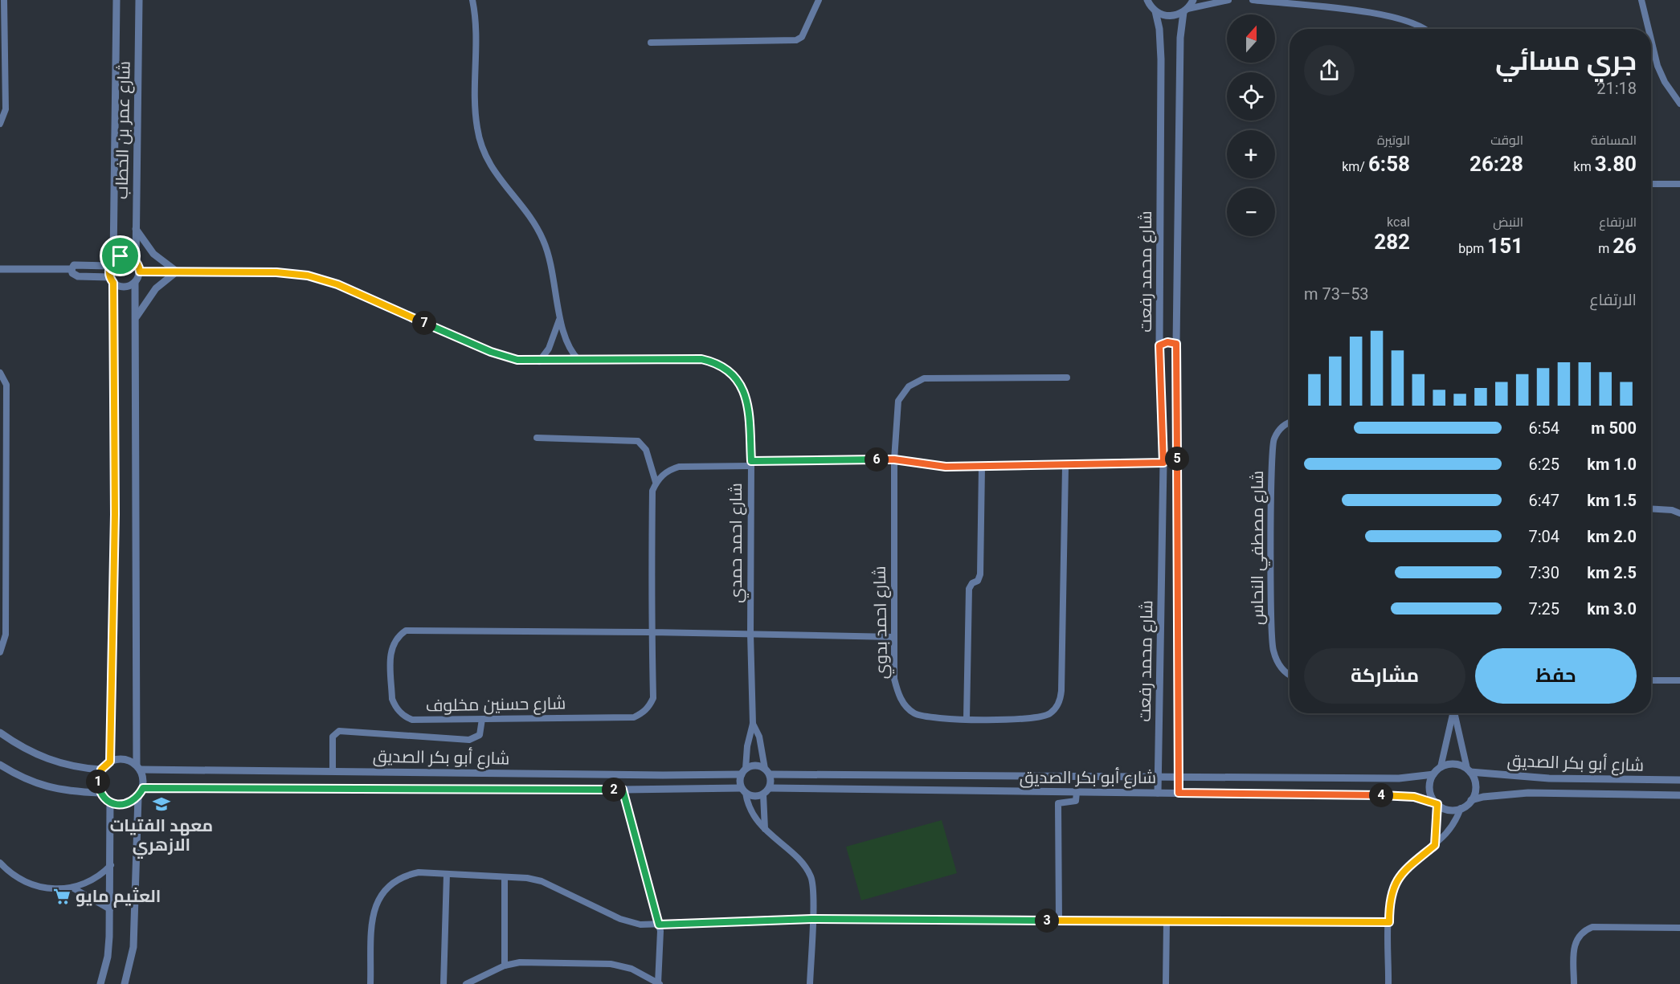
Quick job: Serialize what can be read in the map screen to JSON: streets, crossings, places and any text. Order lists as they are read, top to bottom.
{
  "streets": {
    "street": [
      "شارع عمر بن الخطاب",
      "شارع محمد رفعت",
      "شارع احمد حمدي",
      "شارع مصطفي النحاس",
      "شارع احمد بدوي",
      "شارع حسنين مخلوف",
      "شارع أبو بكر الصديق"
    ]
  },
  "crossings": [
    ["شارع عمر بن الخطاب", "شارع احمد حمدي"],
    ["شارع محمد رفعت", "شارع أبو بكر الصديق"],
    ["شارع احمد حمدي", "شارع أبو بكر الصديق"]
  ],
  "places": {
    "school or university": ["معهد الفتيات الازهري"],
    "supermarket": ["العثيم مايو"]
  },
  "north": "top",
  "page": {
    "map_buttons": ["+", "−"],
    "heading": ["جري مسائي", "21:18"],
    "stats": [
      ["المسافة", "3.80 km"],
      ["الوقت", "26:28"],
      ["الوتيرة", "6:58 /km"],
      ["الارتفاع", "26 m"],
      ["النبض", "151 bpm"],
      ["kcal", "282"]
    ],
    "chart": ["الارتفاع", "53–73 m"],
    "pins": [
      "7",
      "5",
      "6",
      "1",
      "2",
      "4",
      "3"
    ],
    "list": [
      {
        "name": "500 m",
        "note": "6:54"
      },
      {
        "name": "1.0 km",
        "note": "6:25"
      },
      {
        "name": "1.5 km",
        "note": "6:47"
      },
      {
        "name": "2.0 km",
        "note": "7:04"
      },
      {
        "name": "2.5 km",
        "note": "7:30"
      },
      {
        "name": "3.0 km",
        "note": "7:25"
      }
    ],
    "buttons": ["حفظ", "مشاركة"]
  }
}
